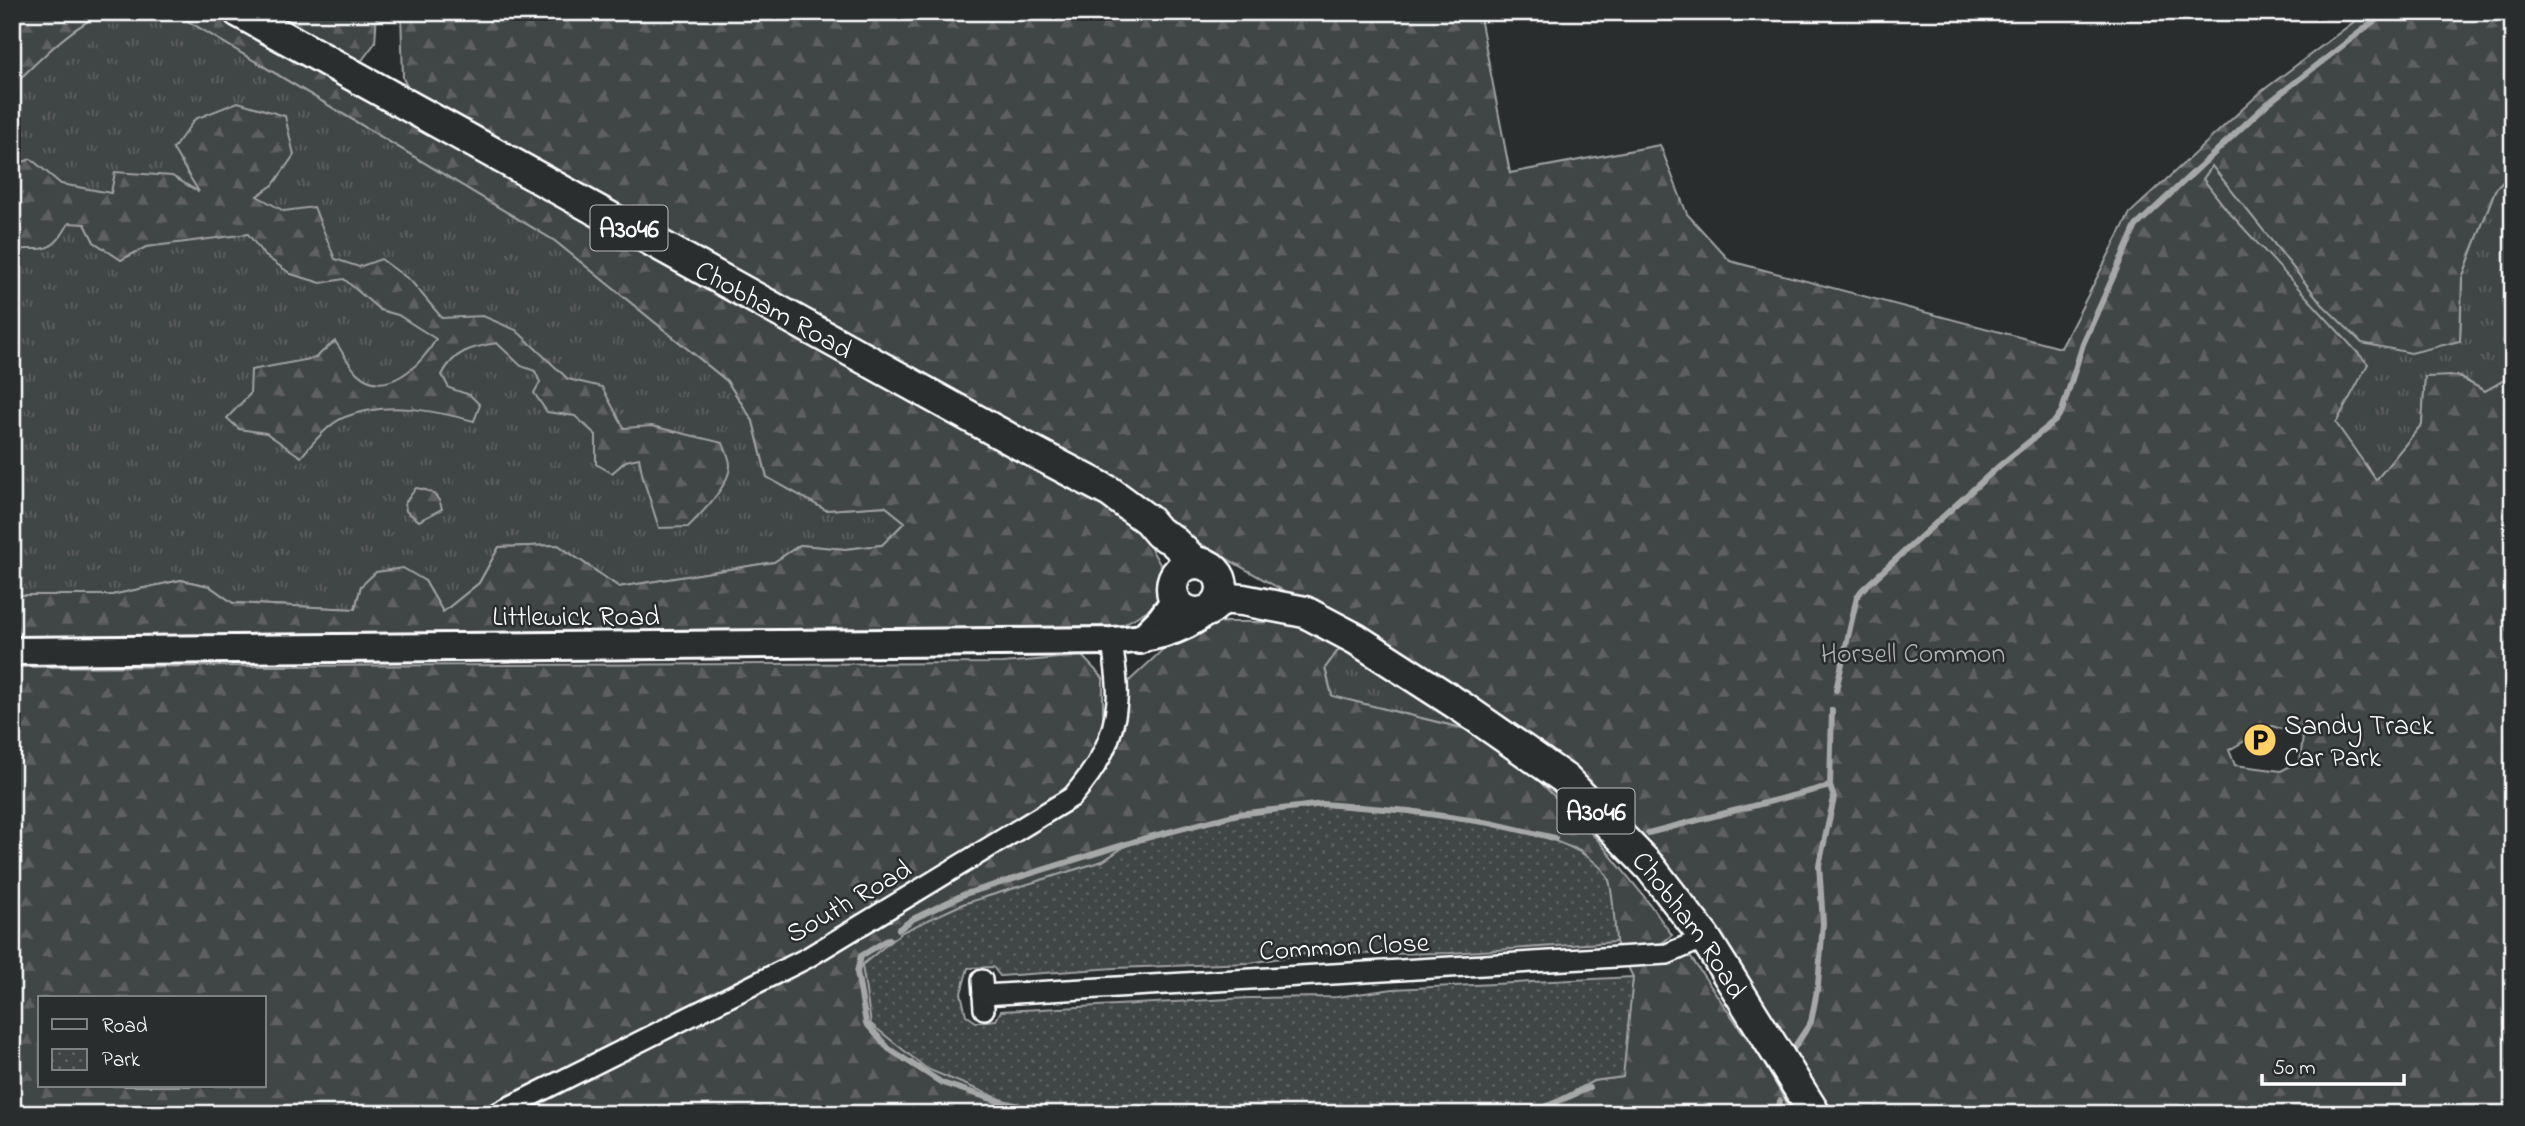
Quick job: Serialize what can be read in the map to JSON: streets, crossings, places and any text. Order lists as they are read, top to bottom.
{
  "streets": {
    "main road": ["A3046", "Chobham Road"],
    "street": ["Littlewick Road", "South Road", "Common Close"]
  },
  "crossings": [
    ["Chobham Road", "Littlewick Road"],
    ["Chobham Road", "Common Close"],
    ["Littlewick Road", "South Road"]
  ],
  "parks": ["Horsell Common"],
  "places": {
    "parking": ["Sandy Track Car Park"]
  },
  "legend": ["Road", "Park"],
  "scale_bar": "50 m"
}
